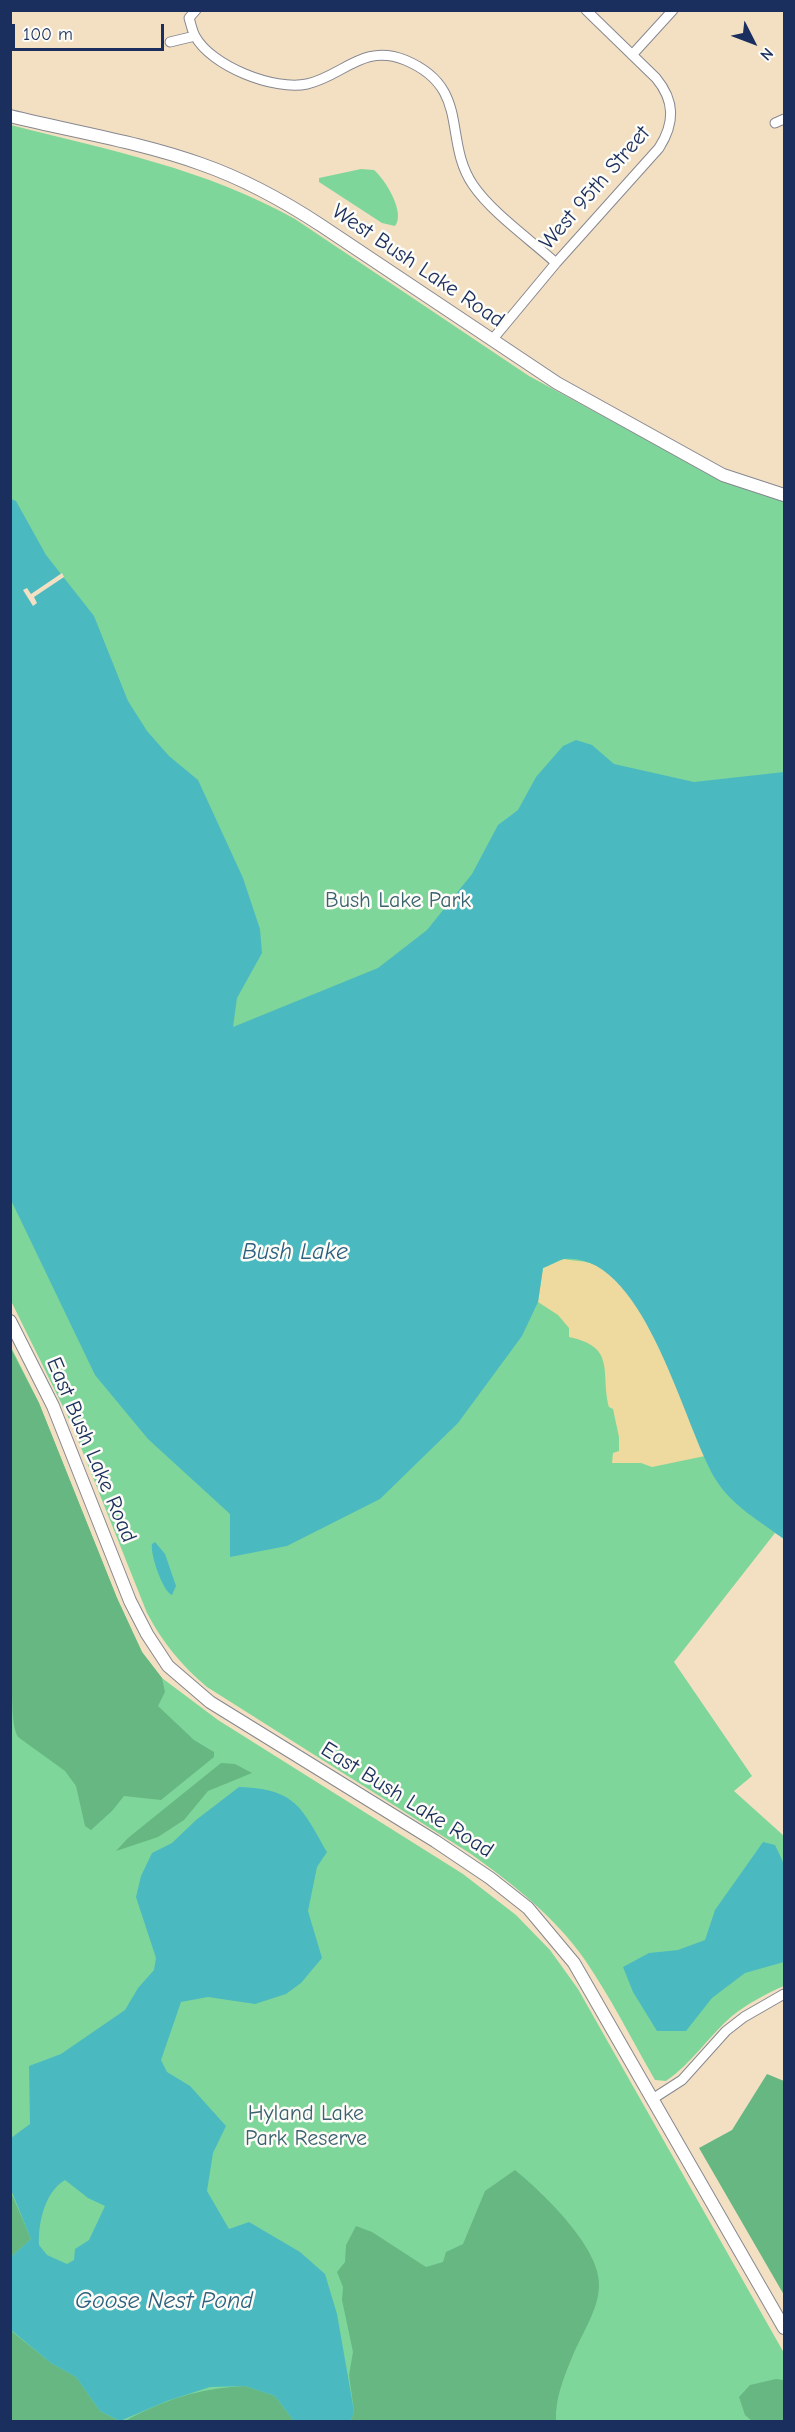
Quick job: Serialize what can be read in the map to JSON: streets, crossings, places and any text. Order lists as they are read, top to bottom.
{
  "streets": {
    "street": ["West 95th Street", "West Bush Lake Road", "East Bush Lake Road"]
  },
  "crossings": [
    ["West 95th Street", "West Bush Lake Road"]
  ],
  "water": ["Bush Lake", "Goose Nest Pond"],
  "parks": ["Bush Lake Park", "Hyland Lake Park Reserve"],
  "scale_bar": "100 m",
  "north": "bottom right"
}
